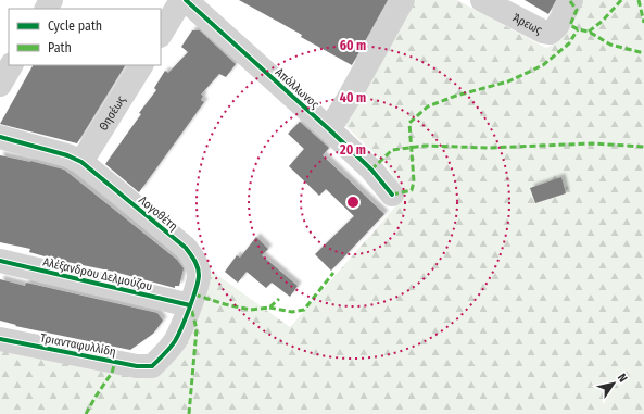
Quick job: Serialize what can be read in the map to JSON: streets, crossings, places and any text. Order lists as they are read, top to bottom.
{
  "streets": {
    "street": [
      "Άρεως",
      "Απόλλωνος",
      "Θησέως",
      "Λογοθέτη",
      "Αλέξανδρου Δελμούζου",
      "Τριανταφυλλίδη"
    ]
  },
  "crossings": [
    ["Θησέως", "Λογοθέτη"],
    ["Λογοθέτη", "Αλέξανδρου Δελμούζου"],
    ["Λογοθέτη", "Τριανταφυλλίδη"]
  ],
  "legend": ["Cycle path", "Path"],
  "north": "top right",
  "rings": ["60 m", "40 m", "20 m"]
}
